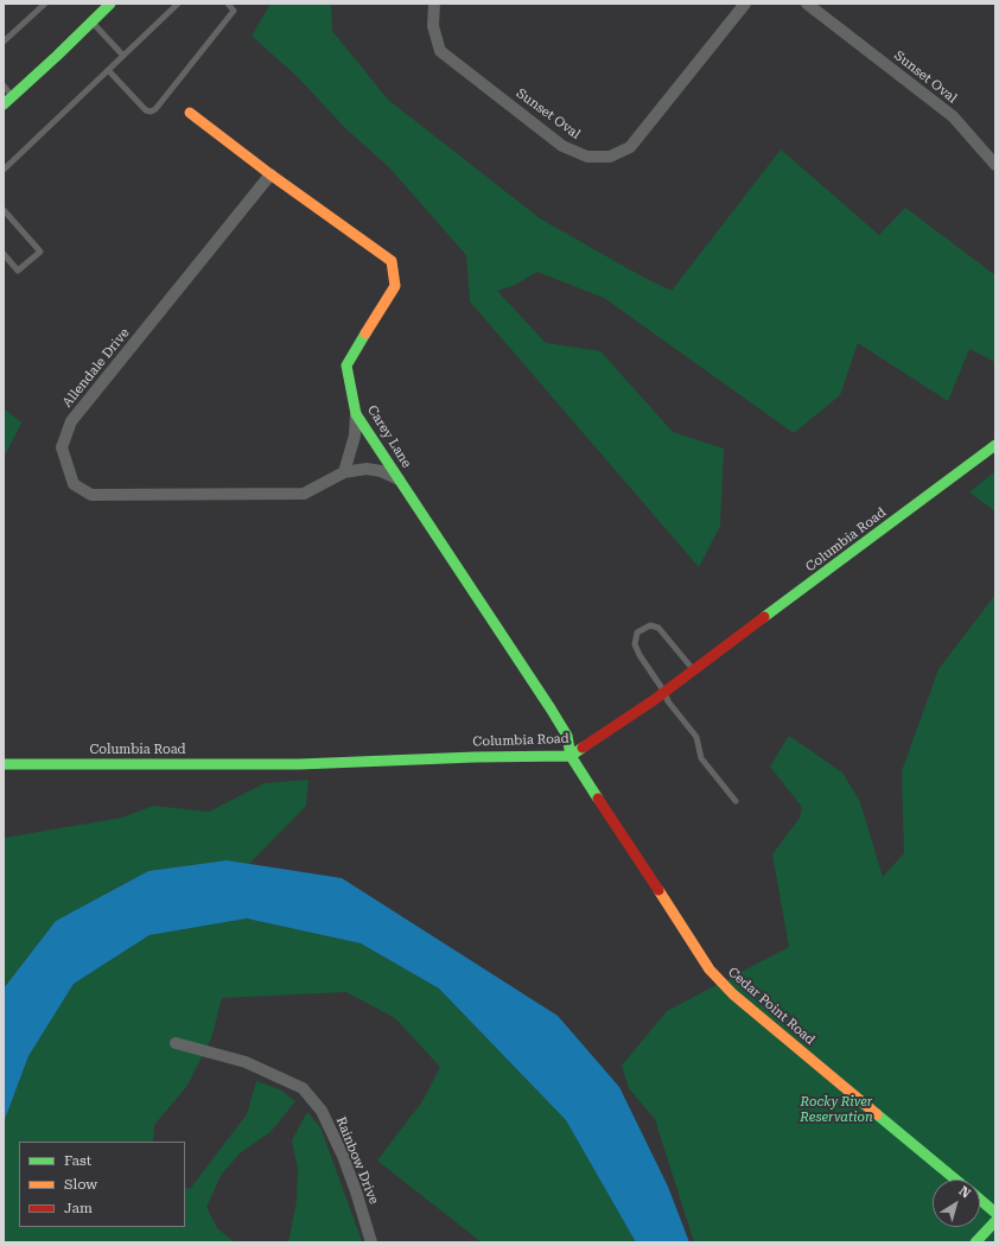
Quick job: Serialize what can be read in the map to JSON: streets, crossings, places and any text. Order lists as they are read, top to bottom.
{
  "streets": {
    "street": [
      "Sunset Oval",
      "Allendale Drive",
      "Carey Lane",
      "Columbia Road",
      "Cedar Point Road",
      "Rainbow Drive"
    ]
  },
  "crossings": [
    ["Allendale Drive", "Carey Lane"],
    ["Carey Lane", "Columbia Road"],
    ["Carey Lane", "Cedar Point Road"],
    ["Columbia Road", "Cedar Point Road"]
  ],
  "parks": ["Rocky River Reservation"],
  "legend": ["Fast", "Slow", "Jam"],
  "north": "top right"
}
